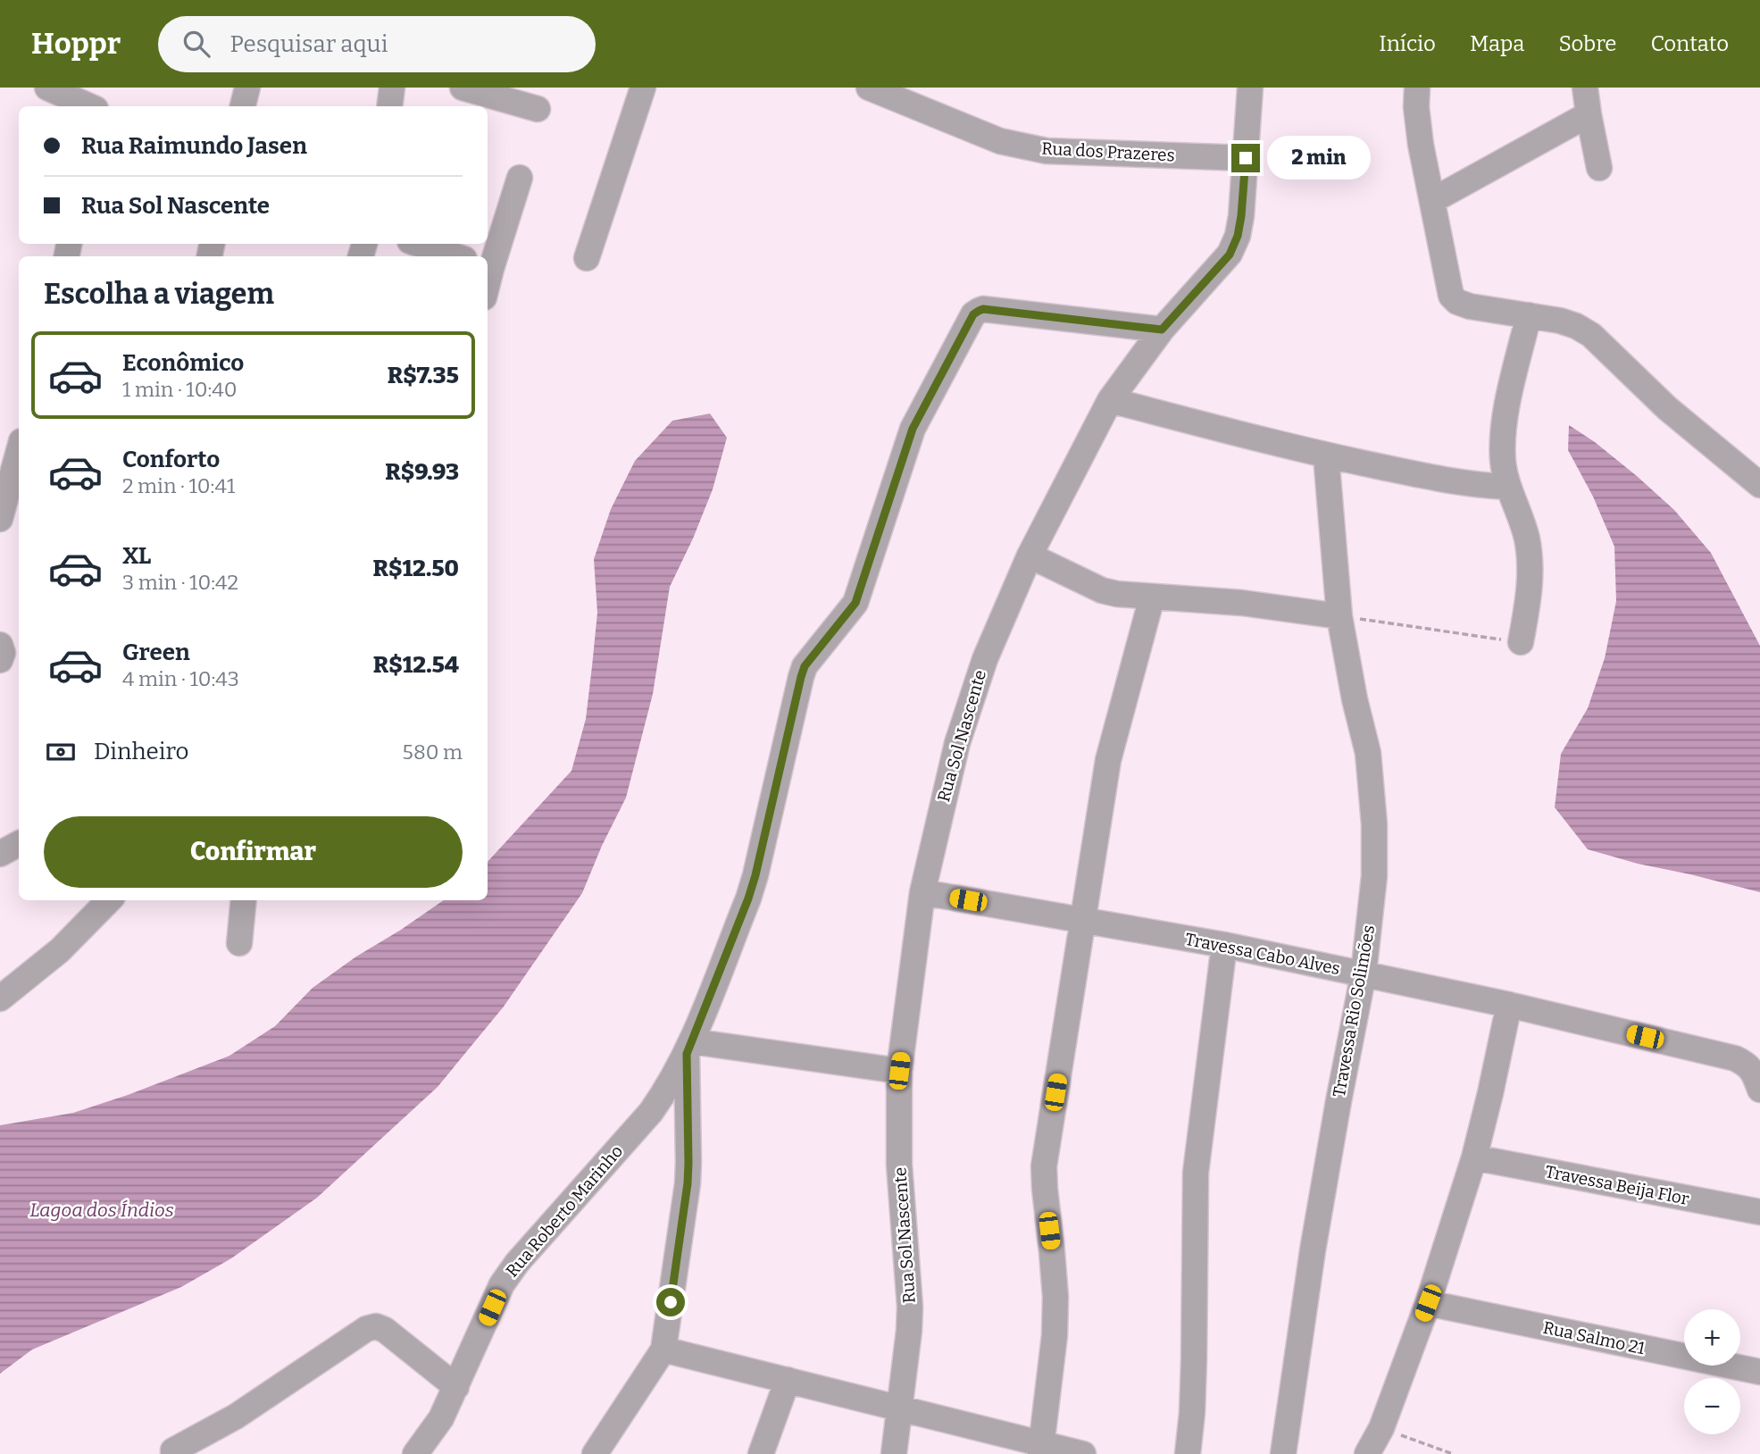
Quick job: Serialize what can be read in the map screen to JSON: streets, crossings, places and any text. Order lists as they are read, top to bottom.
{
  "streets": {
    "street": [
      "Rua dos Prazeres",
      "Rua Sol Nascente",
      "Travessa Cabo Alves",
      "Travessa Rio Solimões",
      "Travessa Beija Flor",
      "Rua Roberto Marinho",
      "Rua Salmo 21"
    ]
  },
  "crossings": [
    ["Rua dos Prazeres", "Rua Sol Nascente"],
    ["Rua Sol Nascente", "Travessa Cabo Alves"],
    ["Travessa Cabo Alves", "Travessa Rio Solimões"]
  ],
  "water": ["Lagoa dos Índios"],
  "page": {
    "header": "Hoppr",
    "search": "Pesquisar aqui",
    "nav": [
      "Início",
      "Mapa",
      "Sobre",
      "Contato"
    ],
    "banner": ["Rua Raimundo Jasen", "Rua Sol Nascente"],
    "bubble": "2 min",
    "heading": "Escolha a viagem",
    "list": [
      {
        "name": "Econômico",
        "note": "1 min · 10:40",
        "value": "R$7.35"
      },
      {
        "name": "Conforto",
        "note": "2 min · 10:41",
        "value": "R$9.93"
      },
      {
        "name": "XL",
        "note": "3 min · 10:42",
        "value": "R$12.50"
      },
      {
        "name": "Green",
        "note": "4 min · 10:43",
        "value": "R$12.54"
      }
    ],
    "pay": ["Dinheiro", "580 m"],
    "buttons": "Confirmar",
    "map_buttons": ["+", "−"]
  }
}
